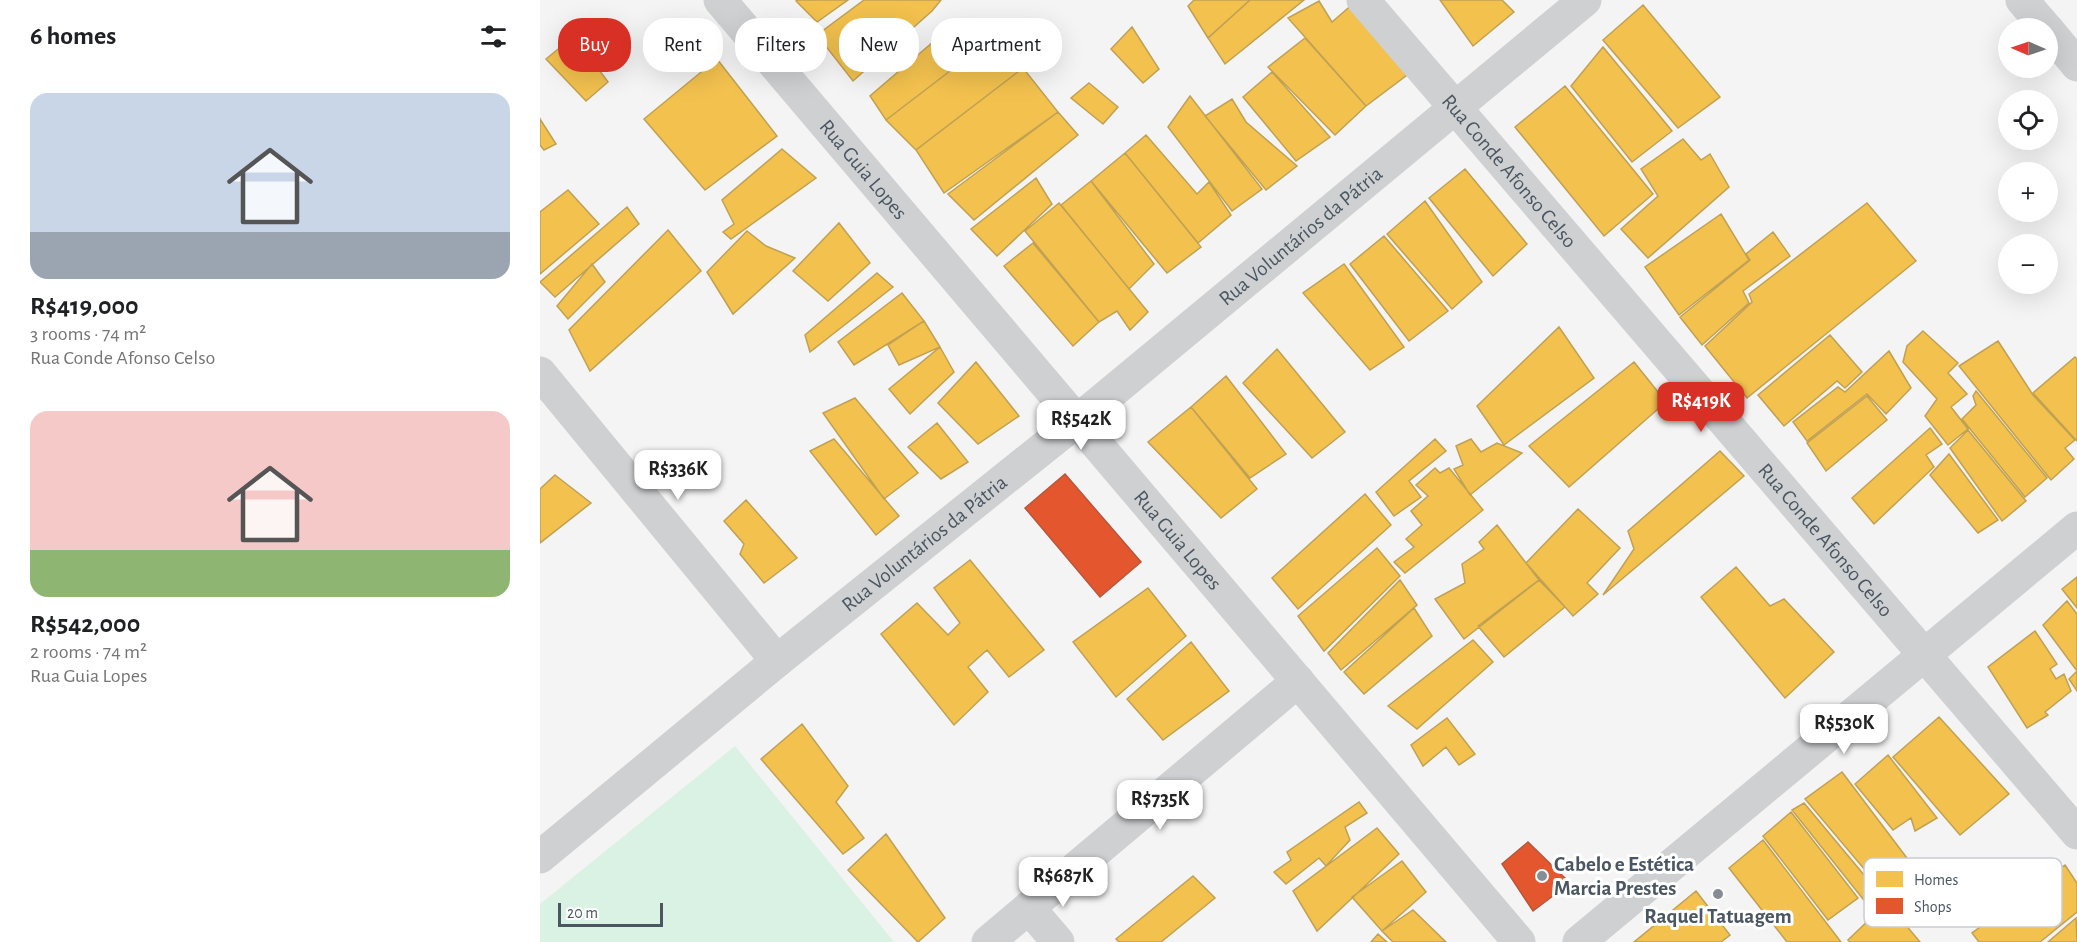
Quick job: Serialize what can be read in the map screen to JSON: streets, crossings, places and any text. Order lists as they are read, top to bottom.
{
  "streets": {
    "street": ["Rua Guia Lopes", "Rua Conde Afonso Celso", "Rua Voluntários da Pátria"]
  },
  "crossings": [
    ["Rua Guia Lopes", "Rua Voluntários da Pátria"],
    ["Rua Conde Afonso Celso", "Rua Voluntários da Pátria"]
  ],
  "places": ["Cabelo e Estética Marcia Prestes", "Raquel Tatuagem"],
  "legend": ["Homes", "Shops"],
  "scale_bar": "20 m",
  "north": "left",
  "page": {
    "heading": "6 homes",
    "map_buttons": ["+", "−"],
    "chip": [
      "Buy",
      "Rent",
      "Filters",
      "New",
      "Apartment"
    ],
    "list": [
      {
        "name": "R$419,000",
        "note": "3 rooms · 74 m² · Rua Conde Afonso Celso"
      },
      {
        "name": "R$542,000",
        "note": "2 rooms · 74 m² · Rua Guia Lopes"
      }
    ],
    "price": [
      "R$419K",
      "R$542K",
      "R$336K",
      "R$530K",
      "R$735K",
      "R$687K"
    ],
    "scale": "20 m"
  }
}
